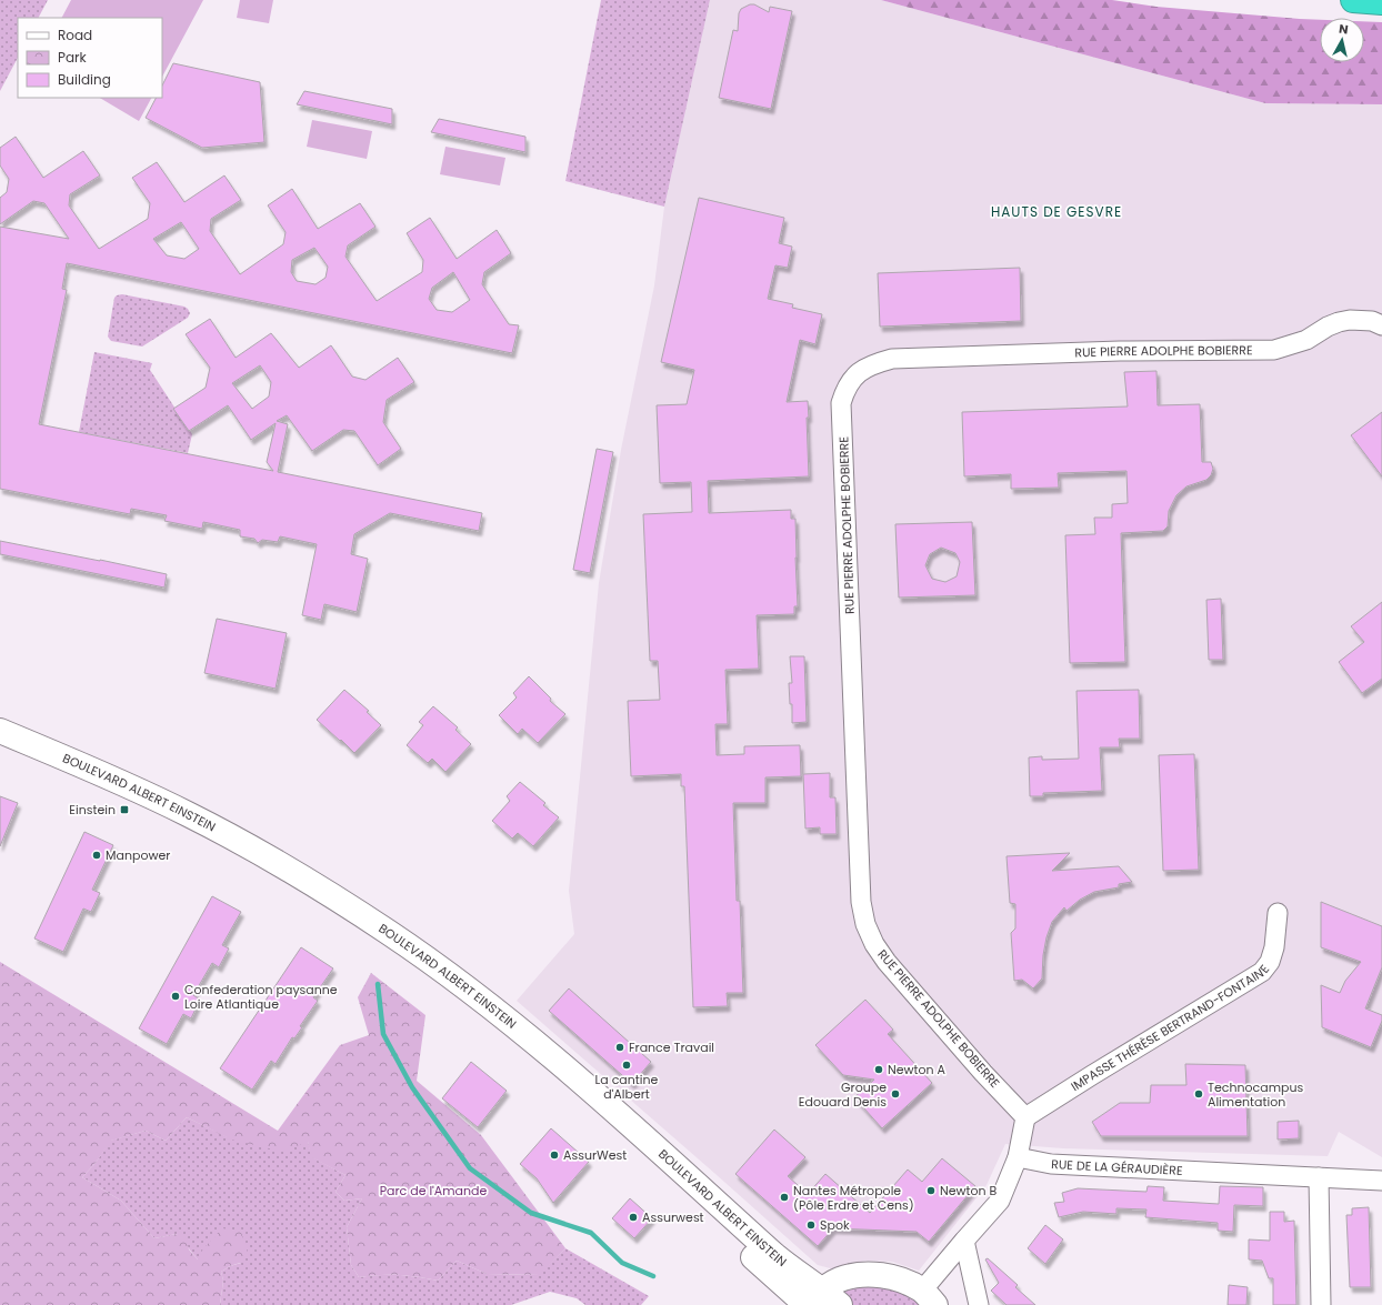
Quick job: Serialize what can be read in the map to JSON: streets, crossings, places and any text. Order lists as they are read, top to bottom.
{
  "streets": {
    "main road": ["BOULEVARD ALBERT EINSTEIN"],
    "street": ["RUE PIERRE ADOLPHE BOBIERRE", "IMPASSE THÉRÈSE BERTRAND-FONTAINE", "RUE DE LA GÉRAUDIÈRE"]
  },
  "crossings": [
    ["RUE PIERRE ADOLPHE BOBIERRE", "IMPASSE THÉRÈSE BERTRAND-FONTAINE"]
  ],
  "districts": ["HAUTS DE GESVRE"],
  "parks": ["Parc de l'Amande"],
  "places": {
    "transit": ["Einstein"],
    "other": [
      "Manpower",
      "Confederation paysanne Loire Atlantique",
      "France Travail",
      "La cantine d'Albert",
      "Newton A",
      "Groupe Edouard Denis",
      "Technocampus Alimentation",
      "AssurWest",
      "Newton B",
      "Nantes Métropole (Pôle Erdre et Cens)",
      "Assurwest",
      "Spok"
    ]
  },
  "legend": ["Road", "Park", "Building"],
  "north": "top"
}
